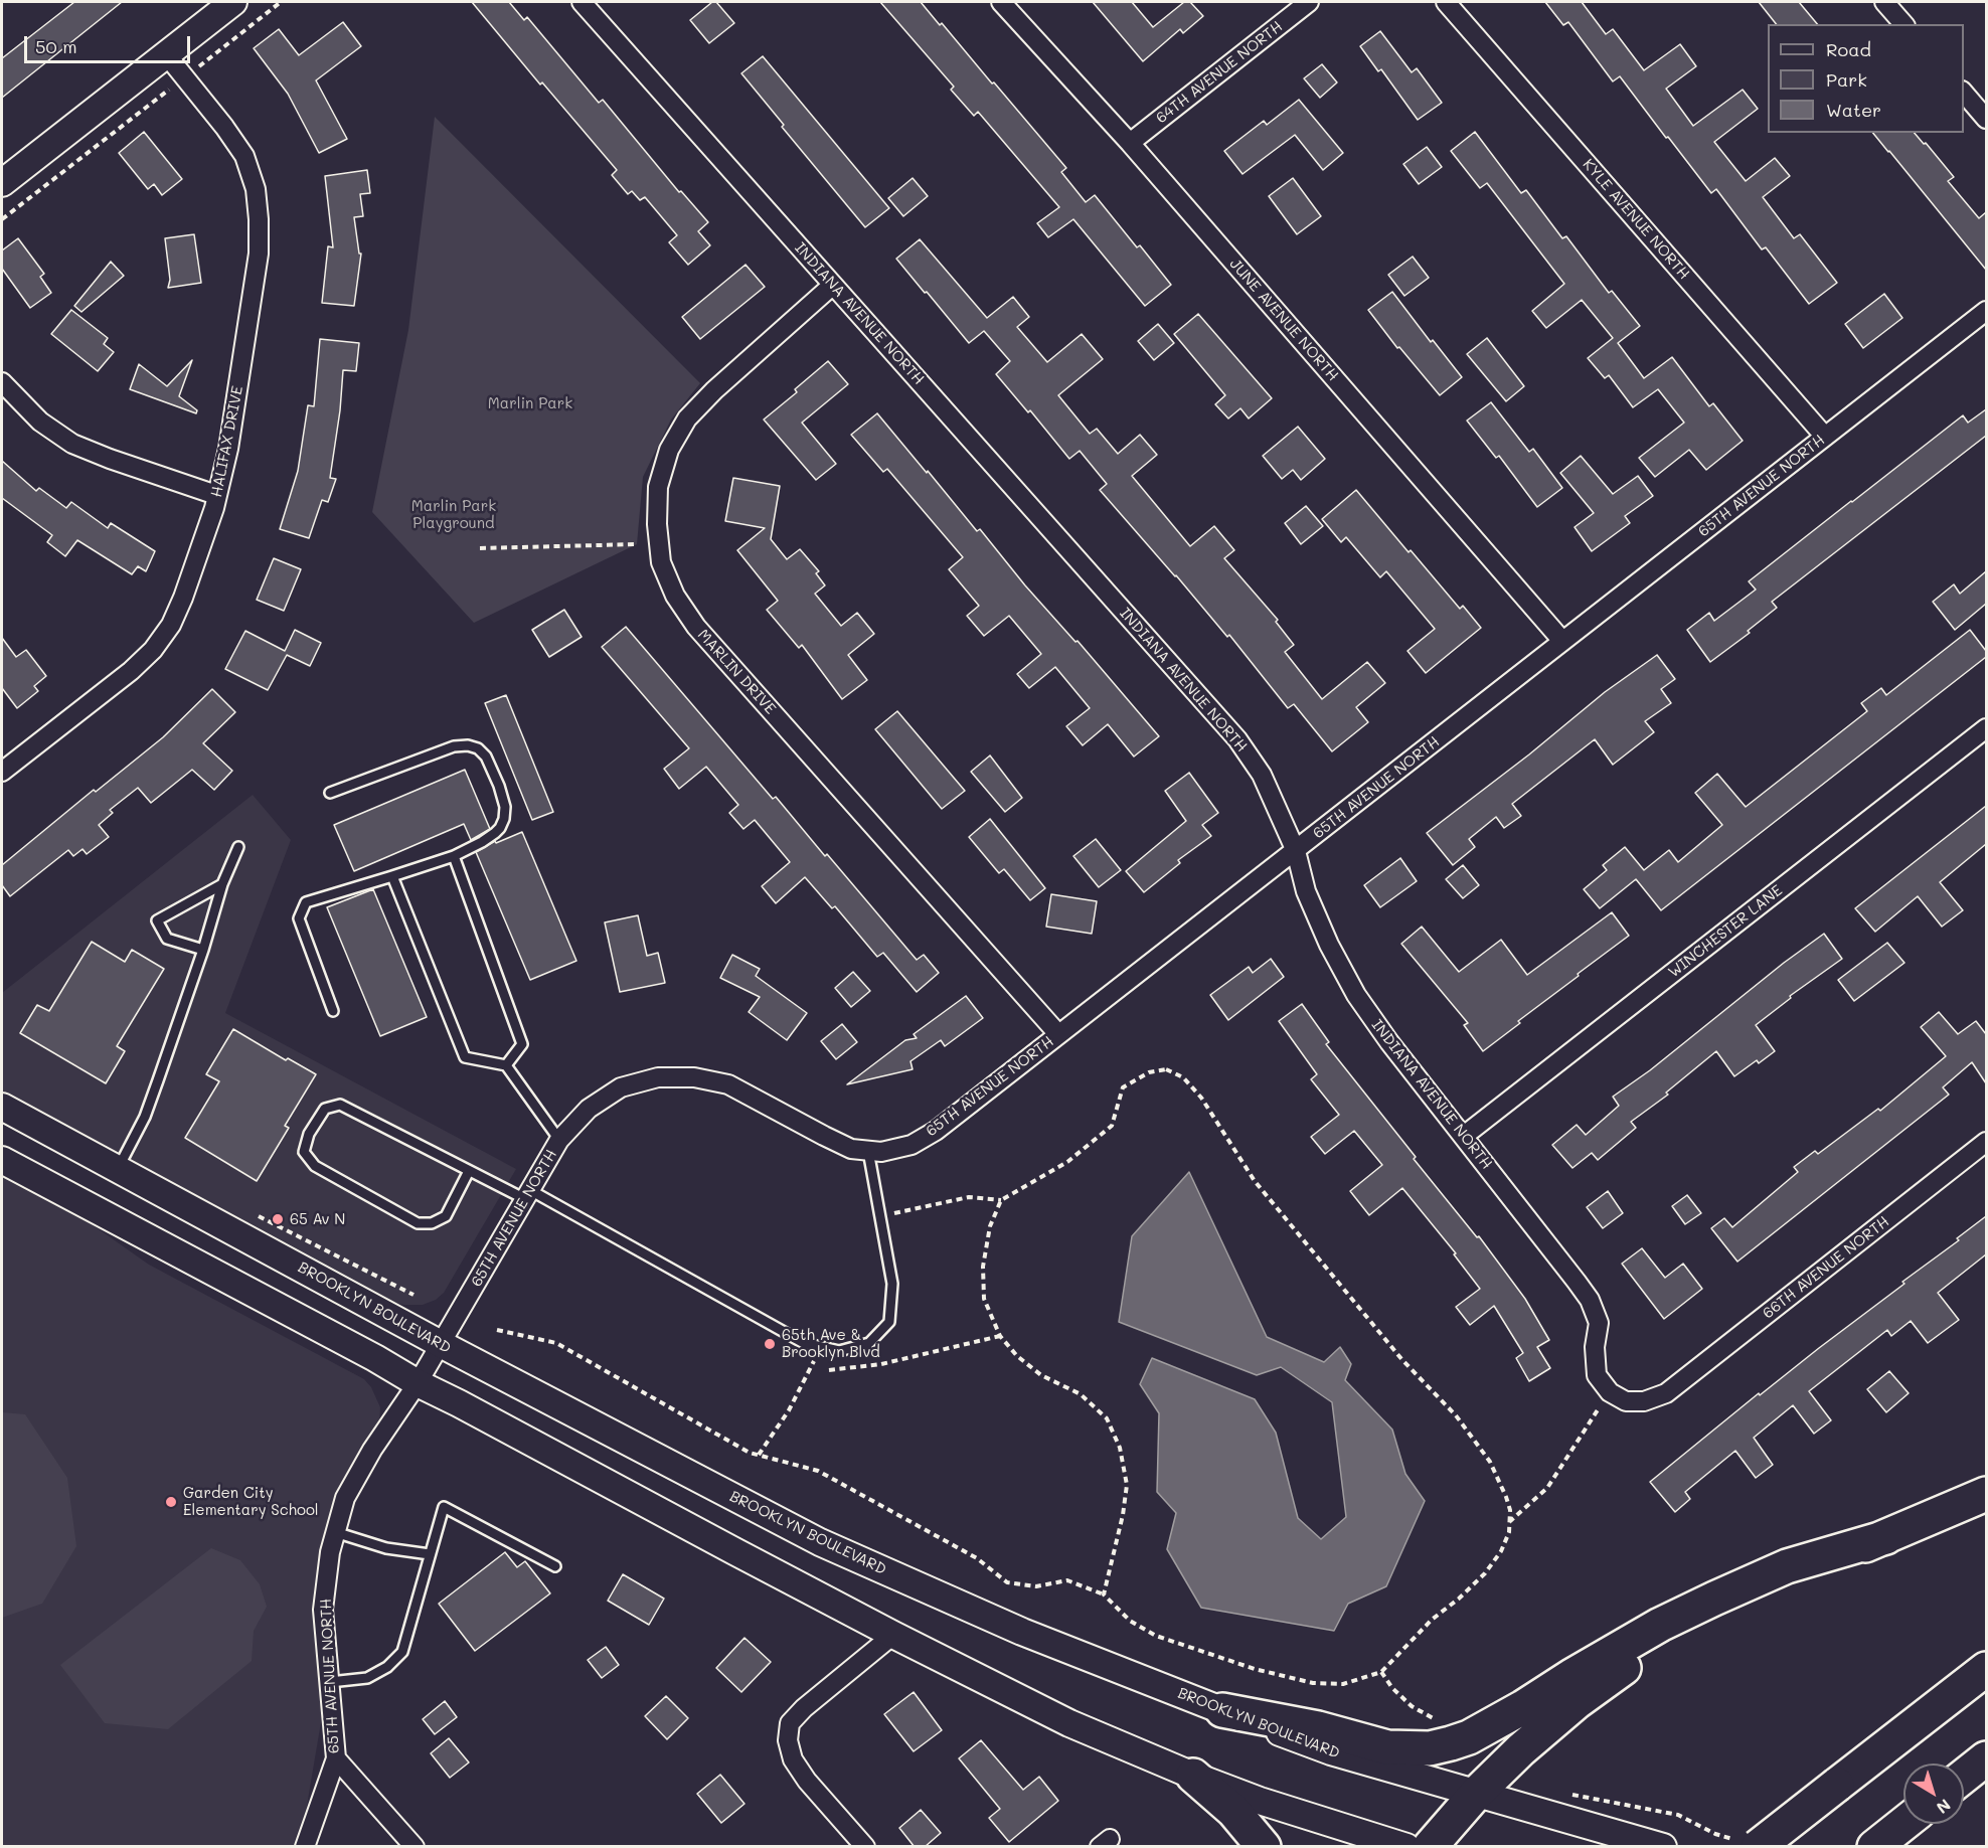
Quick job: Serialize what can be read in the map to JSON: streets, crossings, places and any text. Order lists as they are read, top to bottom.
{
  "streets": {
    "main road": ["BROOKLYN BOULEVARD"],
    "street": [
      "64TH AVENUE NORTH",
      "KYLE AVENUE NORTH",
      "INDIANA AVENUE NORTH",
      "JUNE AVENUE NORTH",
      "HALIFAX DRIVE",
      "65TH AVENUE NORTH",
      "MARLIN DRIVE",
      "WINCHESTER LANE",
      "66TH AVENUE NORTH"
    ]
  },
  "crossings": [
    ["64TH AVENUE NORTH", "JUNE AVENUE NORTH"],
    ["KYLE AVENUE NORTH", "65TH AVENUE NORTH"],
    ["INDIANA AVENUE NORTH", "65TH AVENUE NORTH"],
    ["INDIANA AVENUE NORTH", "MARLIN DRIVE"],
    ["INDIANA AVENUE NORTH", "WINCHESTER LANE"],
    ["INDIANA AVENUE NORTH", "66TH AVENUE NORTH"],
    ["JUNE AVENUE NORTH", "65TH AVENUE NORTH"],
    ["65TH AVENUE NORTH", "MARLIN DRIVE"],
    ["65TH AVENUE NORTH", "BROOKLYN BOULEVARD"]
  ],
  "parks": ["Marlin Park", "Marlin Park Playground"],
  "places": ["65 Av N", "65th Ave & Brooklyn Blvd", "Garden City Elementary School"],
  "legend": ["Road", "Park", "Water"],
  "scale_bar": "50 m",
  "north": "bottom right"
}
